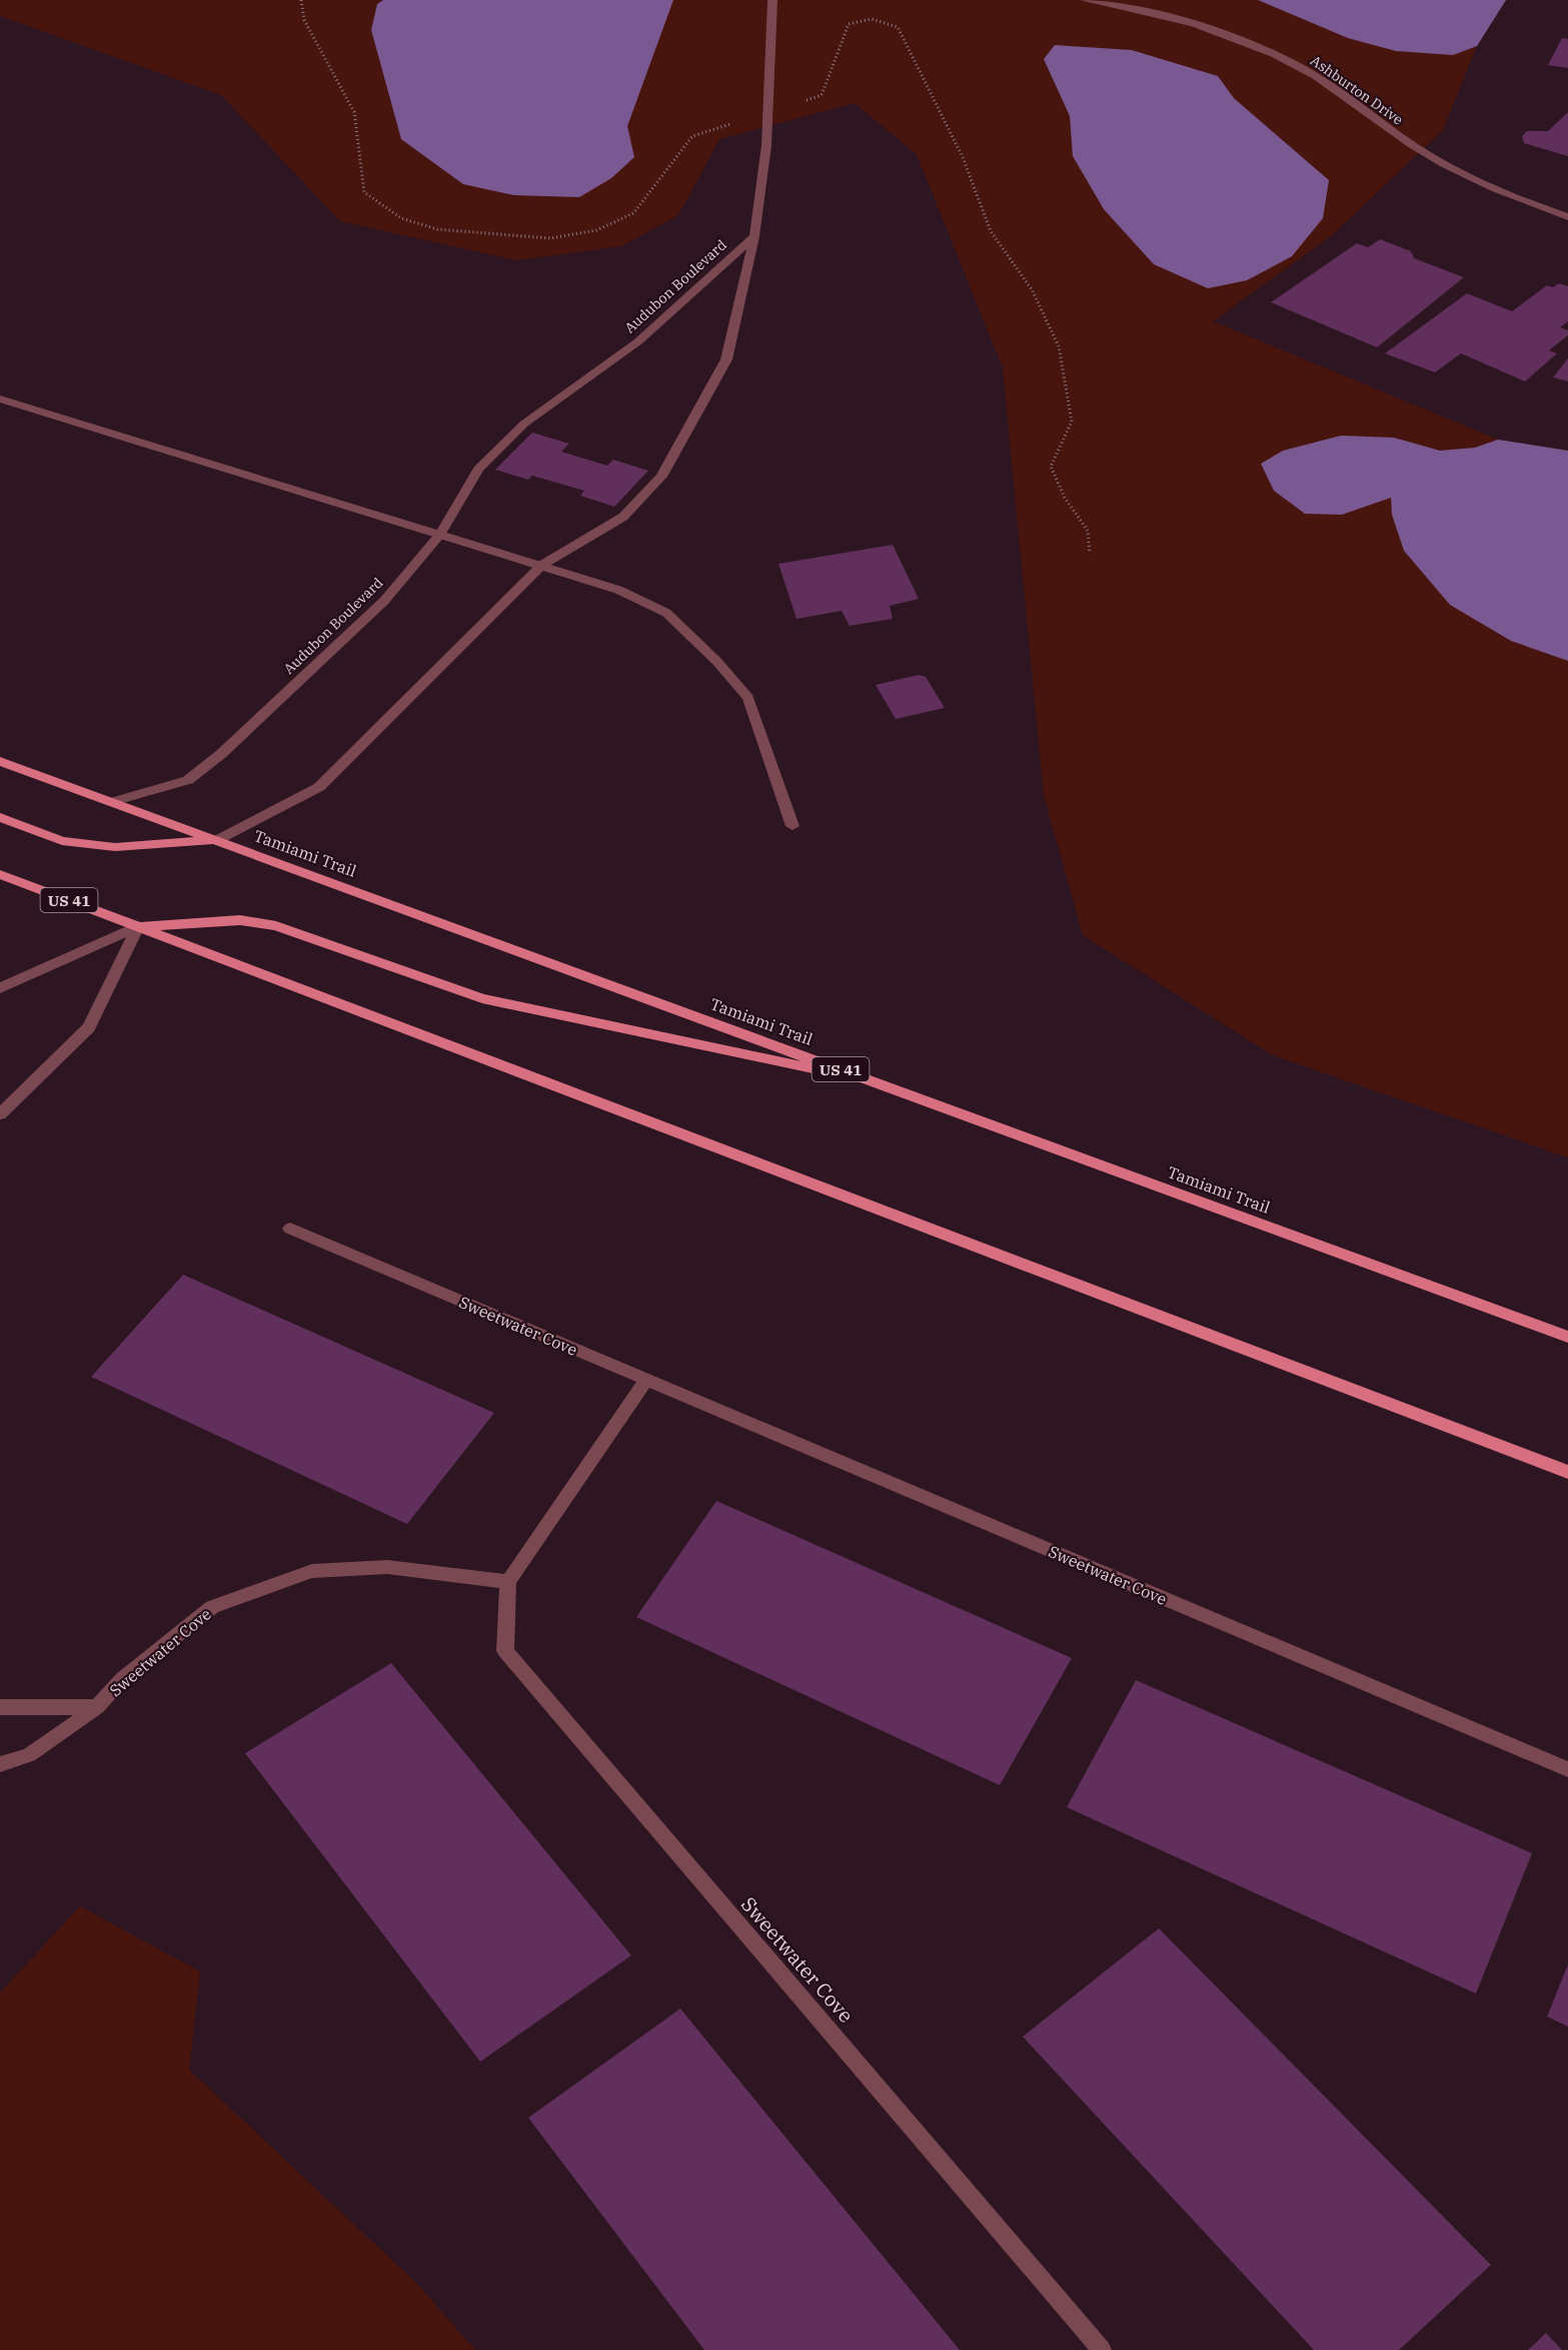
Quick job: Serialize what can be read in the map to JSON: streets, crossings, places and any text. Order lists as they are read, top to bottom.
{
  "streets": {
    "main road": ["Tamiami Trail", "US 41"],
    "street": ["Ashburton Drive", "Audubon Boulevard", "Sweetwater Cove"]
  },
  "crossings": [
    ["Audubon Boulevard", "Tamiami Trail"],
    ["Audubon Boulevard", "US 41"],
    ["Tamiami Trail", "US 41"]
  ]
}
